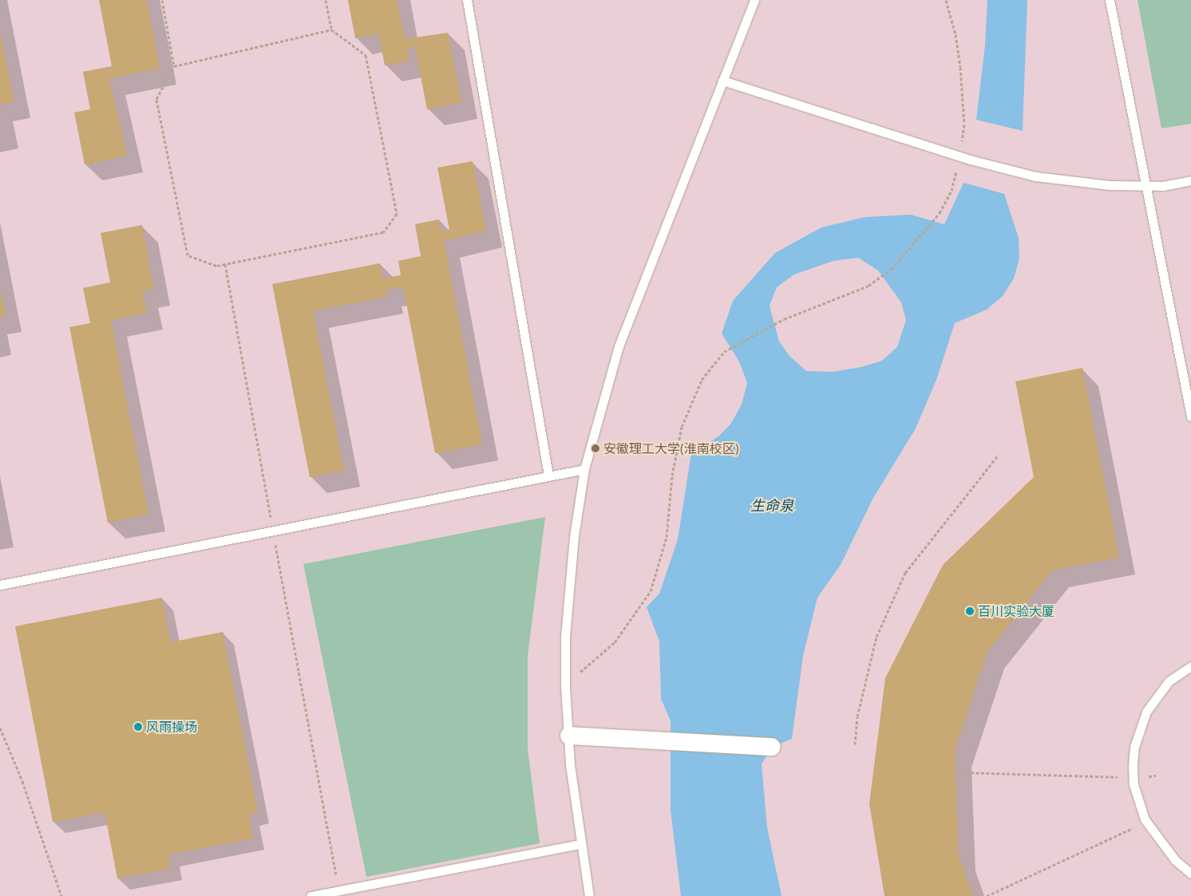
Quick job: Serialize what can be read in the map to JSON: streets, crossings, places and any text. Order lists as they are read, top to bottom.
{
  "water": ["生命泉"],
  "places": ["安徽理工大学(淮南校区)", "百川实验大厦", "风雨操场"]
}
